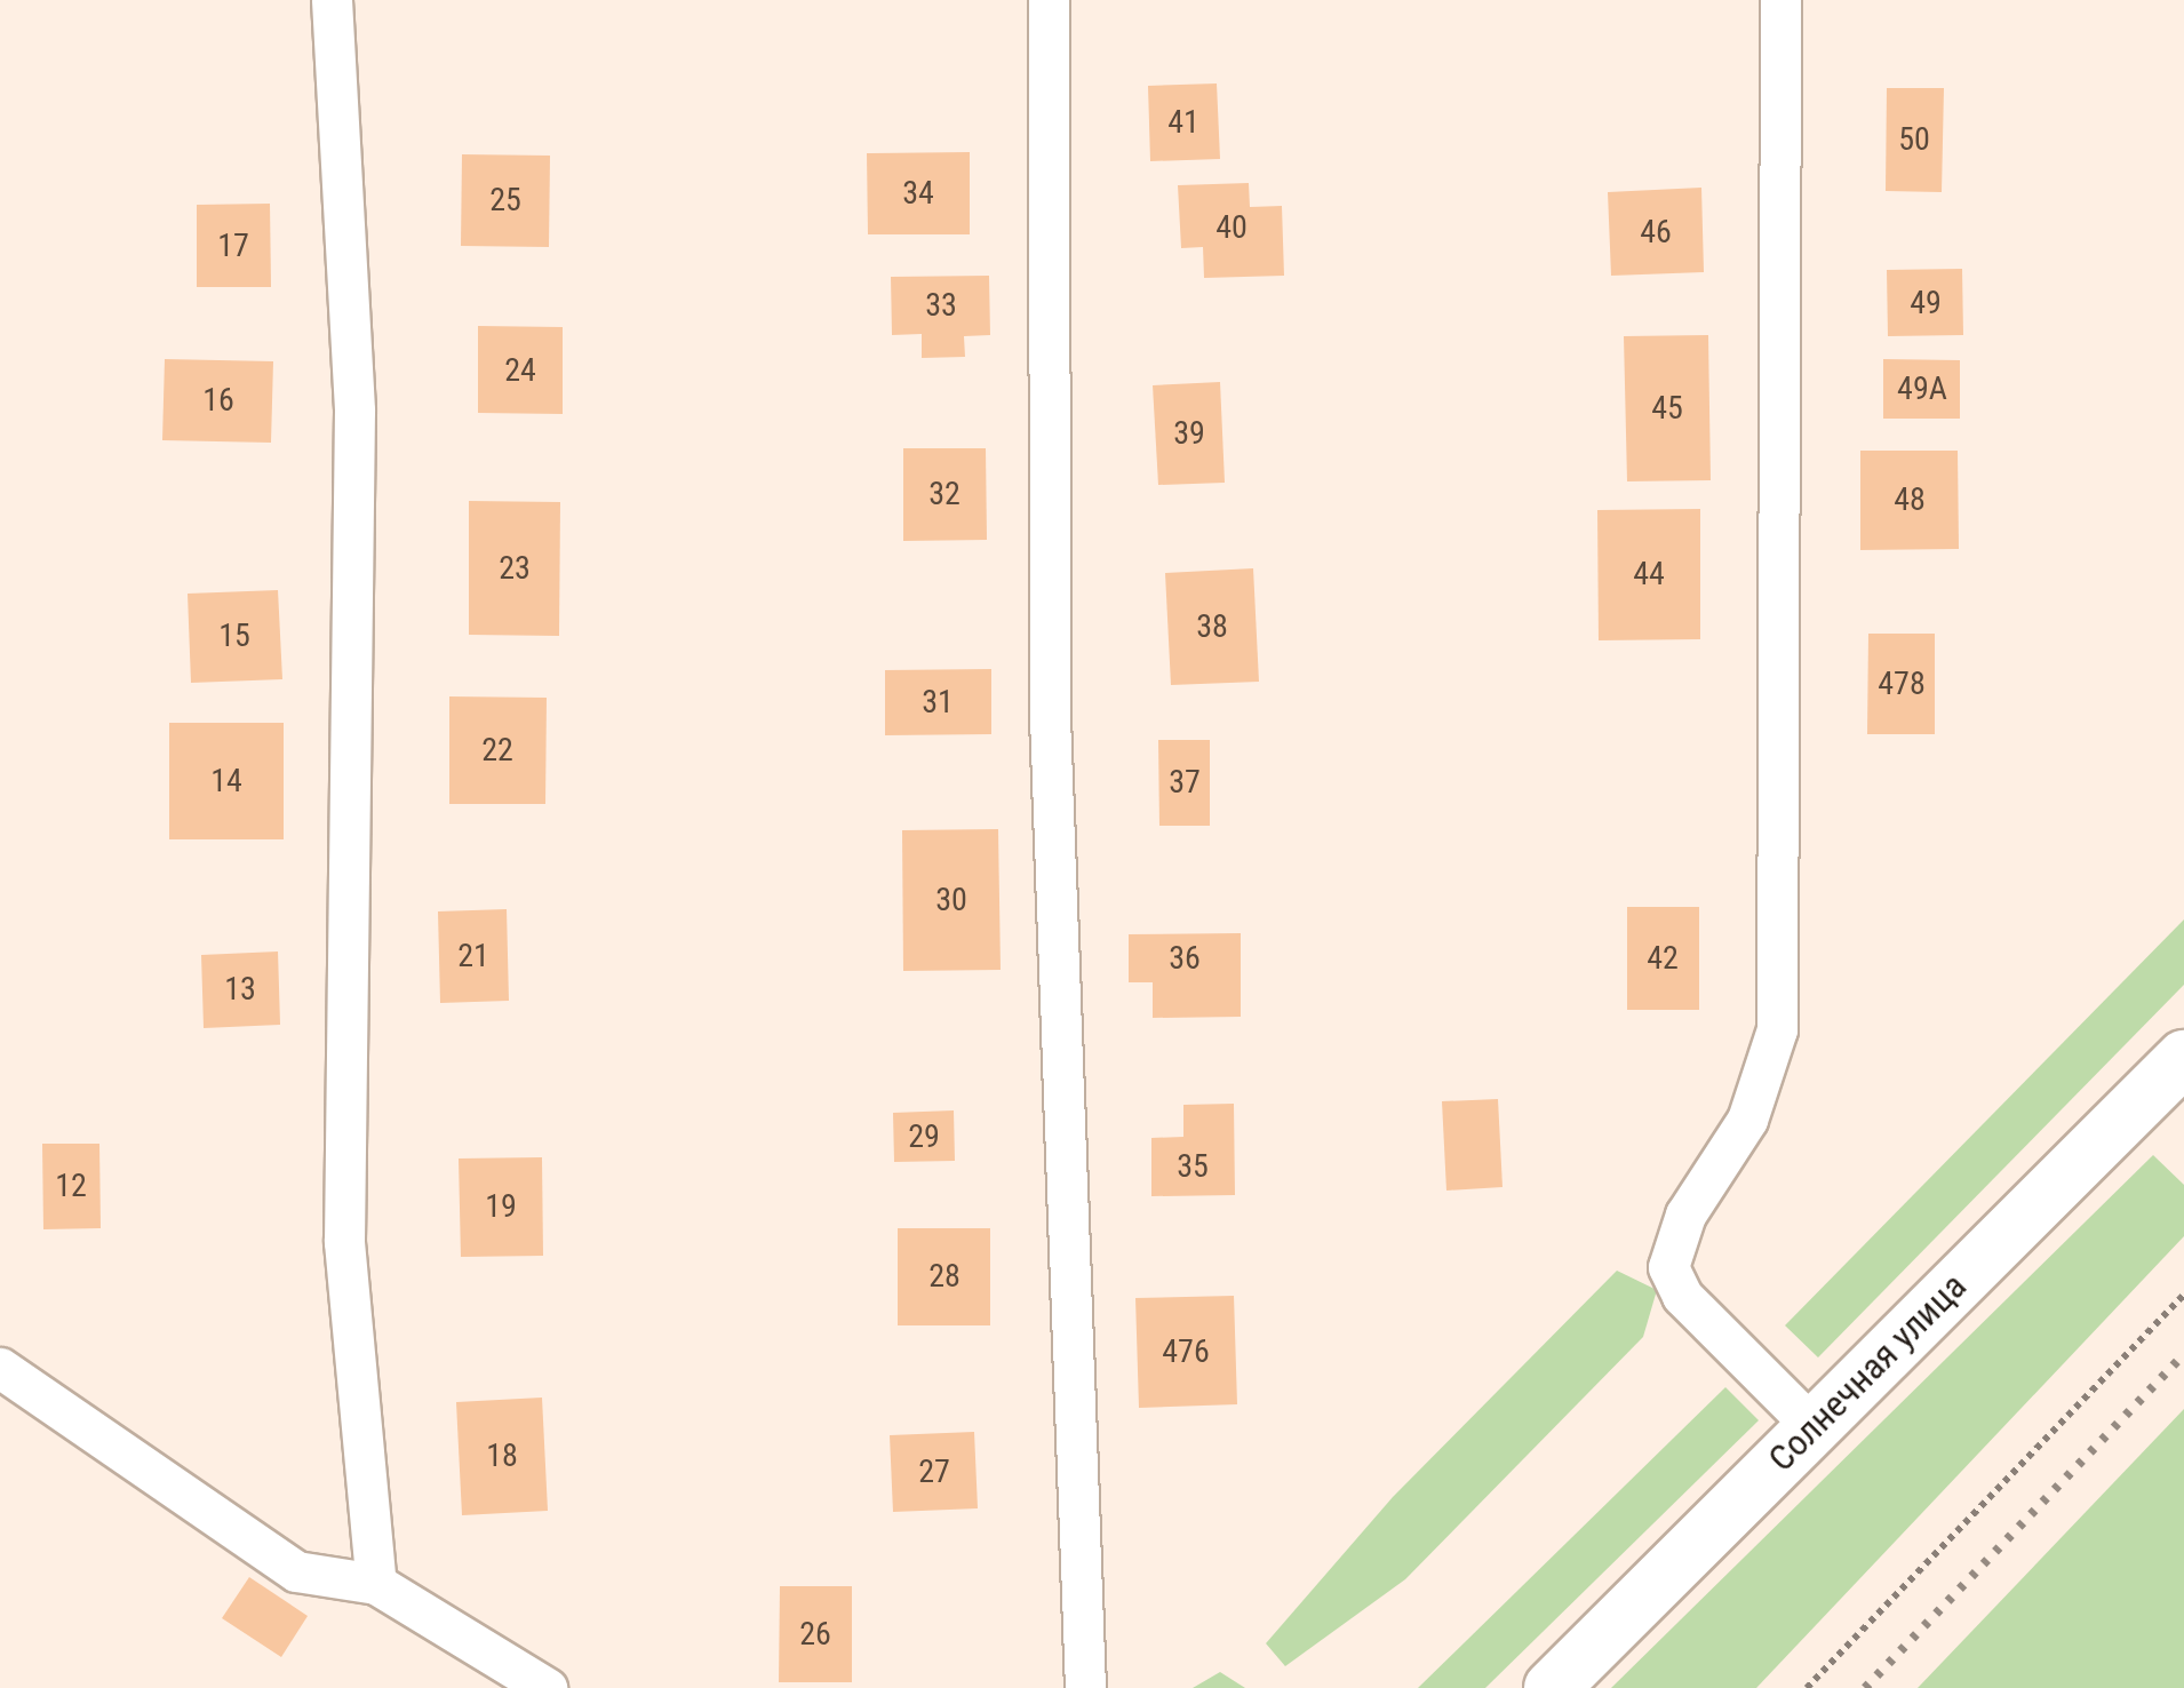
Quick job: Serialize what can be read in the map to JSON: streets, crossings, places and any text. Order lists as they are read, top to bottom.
{
  "streets": {
    "street": ["Солнечная улица"]
  },
  "house_numbers": [
    "41",
    "50",
    "34",
    "25",
    "40",
    "46",
    "17",
    "49",
    "33",
    "24",
    "49А",
    "16",
    "45",
    "39",
    "32",
    "48",
    "23",
    "44",
    "38",
    "15",
    "478",
    "31",
    "22",
    "14",
    "37",
    "30",
    "21",
    "36",
    "42",
    "13",
    "29",
    "35",
    "12",
    "19",
    "28",
    "476",
    "18",
    "27",
    "26"
  ]
}
